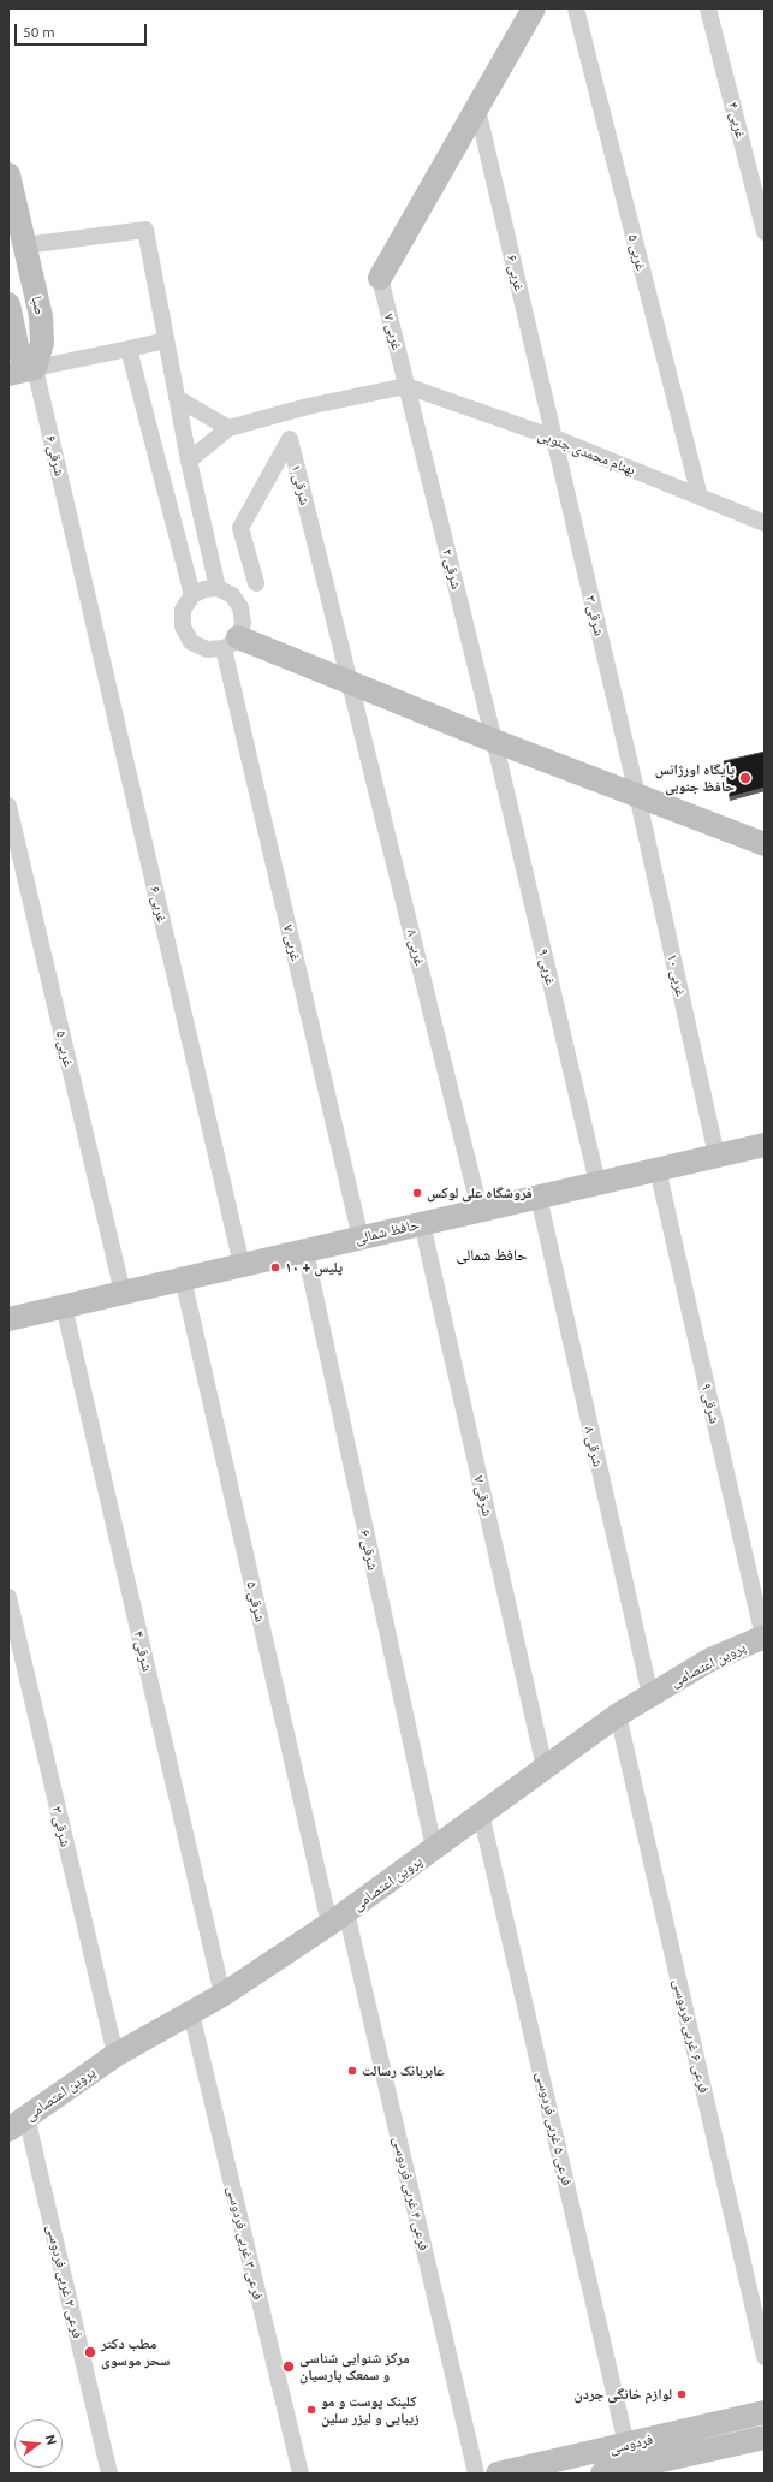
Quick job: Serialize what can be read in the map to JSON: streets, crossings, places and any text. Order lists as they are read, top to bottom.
{
  "streets": {
    "main road": [
      "صبا",
      "حافظ شمالی",
      "پروین اعتصامی",
      "فردوسی"
    ],
    "street": [
      "۴ غربی",
      "۵ غربی",
      "۶ غربی",
      "۷ غربی",
      "بهنام محمدی جنوبی",
      "۶ شرقی",
      "۱ شرقی",
      "۲ شرقی",
      "۳ شرقی",
      "۸ غربی",
      "۹ غربی",
      "۱۰ غربی",
      "شرقی ۹",
      "۸ شرقی",
      "۷ شرقی",
      "۵ شرقی",
      "۴ شرقی",
      "فرعی ۶ غربی فردوسی",
      "فرعی ۵ غربی فردوسی",
      "فرعی ۴ غربی فردوسی",
      "فرعی ۳ غربی فردوسی",
      "فرعی ۲ غربی فردوسی"
    ]
  },
  "crossings": [
    ["۵ غربی", "بهنام محمدی جنوبی"],
    ["۵ غربی", "حافظ شمالی"],
    ["۶ غربی", "بهنام محمدی جنوبی"],
    ["۶ غربی", "۶ شرقی"],
    ["۶ غربی", "۳ شرقی"],
    ["۶ غربی", "حافظ شمالی"],
    ["صبا", "۶ شرقی"],
    ["۷ غربی", "بهنام محمدی جنوبی"],
    ["۷ غربی", "۲ شرقی"],
    ["۷ غربی", "حافظ شمالی"],
    ["بهنام محمدی جنوبی", "۲ شرقی"],
    ["بهنام محمدی جنوبی", "۳ شرقی"],
    ["۶ شرقی", "حافظ شمالی"],
    ["۶ شرقی", "پروین اعتصامی"],
    ["۱ شرقی", "۸ غربی"],
    ["۲ شرقی", "۹ غربی"],
    ["۳ شرقی", "۱۰ غربی"],
    ["۳ شرقی", "پروین اعتصامی"],
    ["۸ غربی", "حافظ شمالی"],
    ["۹ غربی", "حافظ شمالی"],
    ["۱۰ غربی", "حافظ شمالی"],
    ["حافظ شمالی", "شرقی ۹"],
    ["حافظ شمالی", "۸ شرقی"],
    ["حافظ شمالی", "۷ شرقی"],
    ["حافظ شمالی", "۵ شرقی"],
    ["حافظ شمالی", "۴ شرقی"],
    ["شرقی ۹", "پروین اعتصامی"],
    ["۸ شرقی", "پروین اعتصامی"],
    ["۷ شرقی", "پروین اعتصامی"],
    ["۵ شرقی", "پروین اعتصامی"],
    ["۵ شرقی", "فرعی ۴ غربی فردوسی"],
    ["۴ شرقی", "پروین اعتصامی"],
    ["پروین اعتصامی", "فرعی ۶ غربی فردوسی"],
    ["پروین اعتصامی", "فرعی ۵ غربی فردوسی"],
    ["پروین اعتصامی", "فرعی ۴ غربی فردوسی"],
    ["پروین اعتصامی", "فرعی ۳ غربی فردوسی"],
    ["پروین اعتصامی", "فرعی ۲ غربی فردوسی"],
    ["فرعی ۵ غربی فردوسی", "فردوسی"]
  ],
  "districts": ["حافظ شمالی"],
  "places": [
    "پایگاه اورژانس حافظ جنوبی",
    "فروشگاه علی لوکس",
    "پلیس + ۱۰",
    "عابربانک رسالت",
    "مطب دکتر سحر موسوی",
    "مرکز شنوایی شناسی و سمعک پارسیان",
    "لوازم خانگی جردن",
    "کلینک پوست و مو زیبایی و لیزر سلین"
  ],
  "scale_bar": "50 m",
  "north": "right"
}
